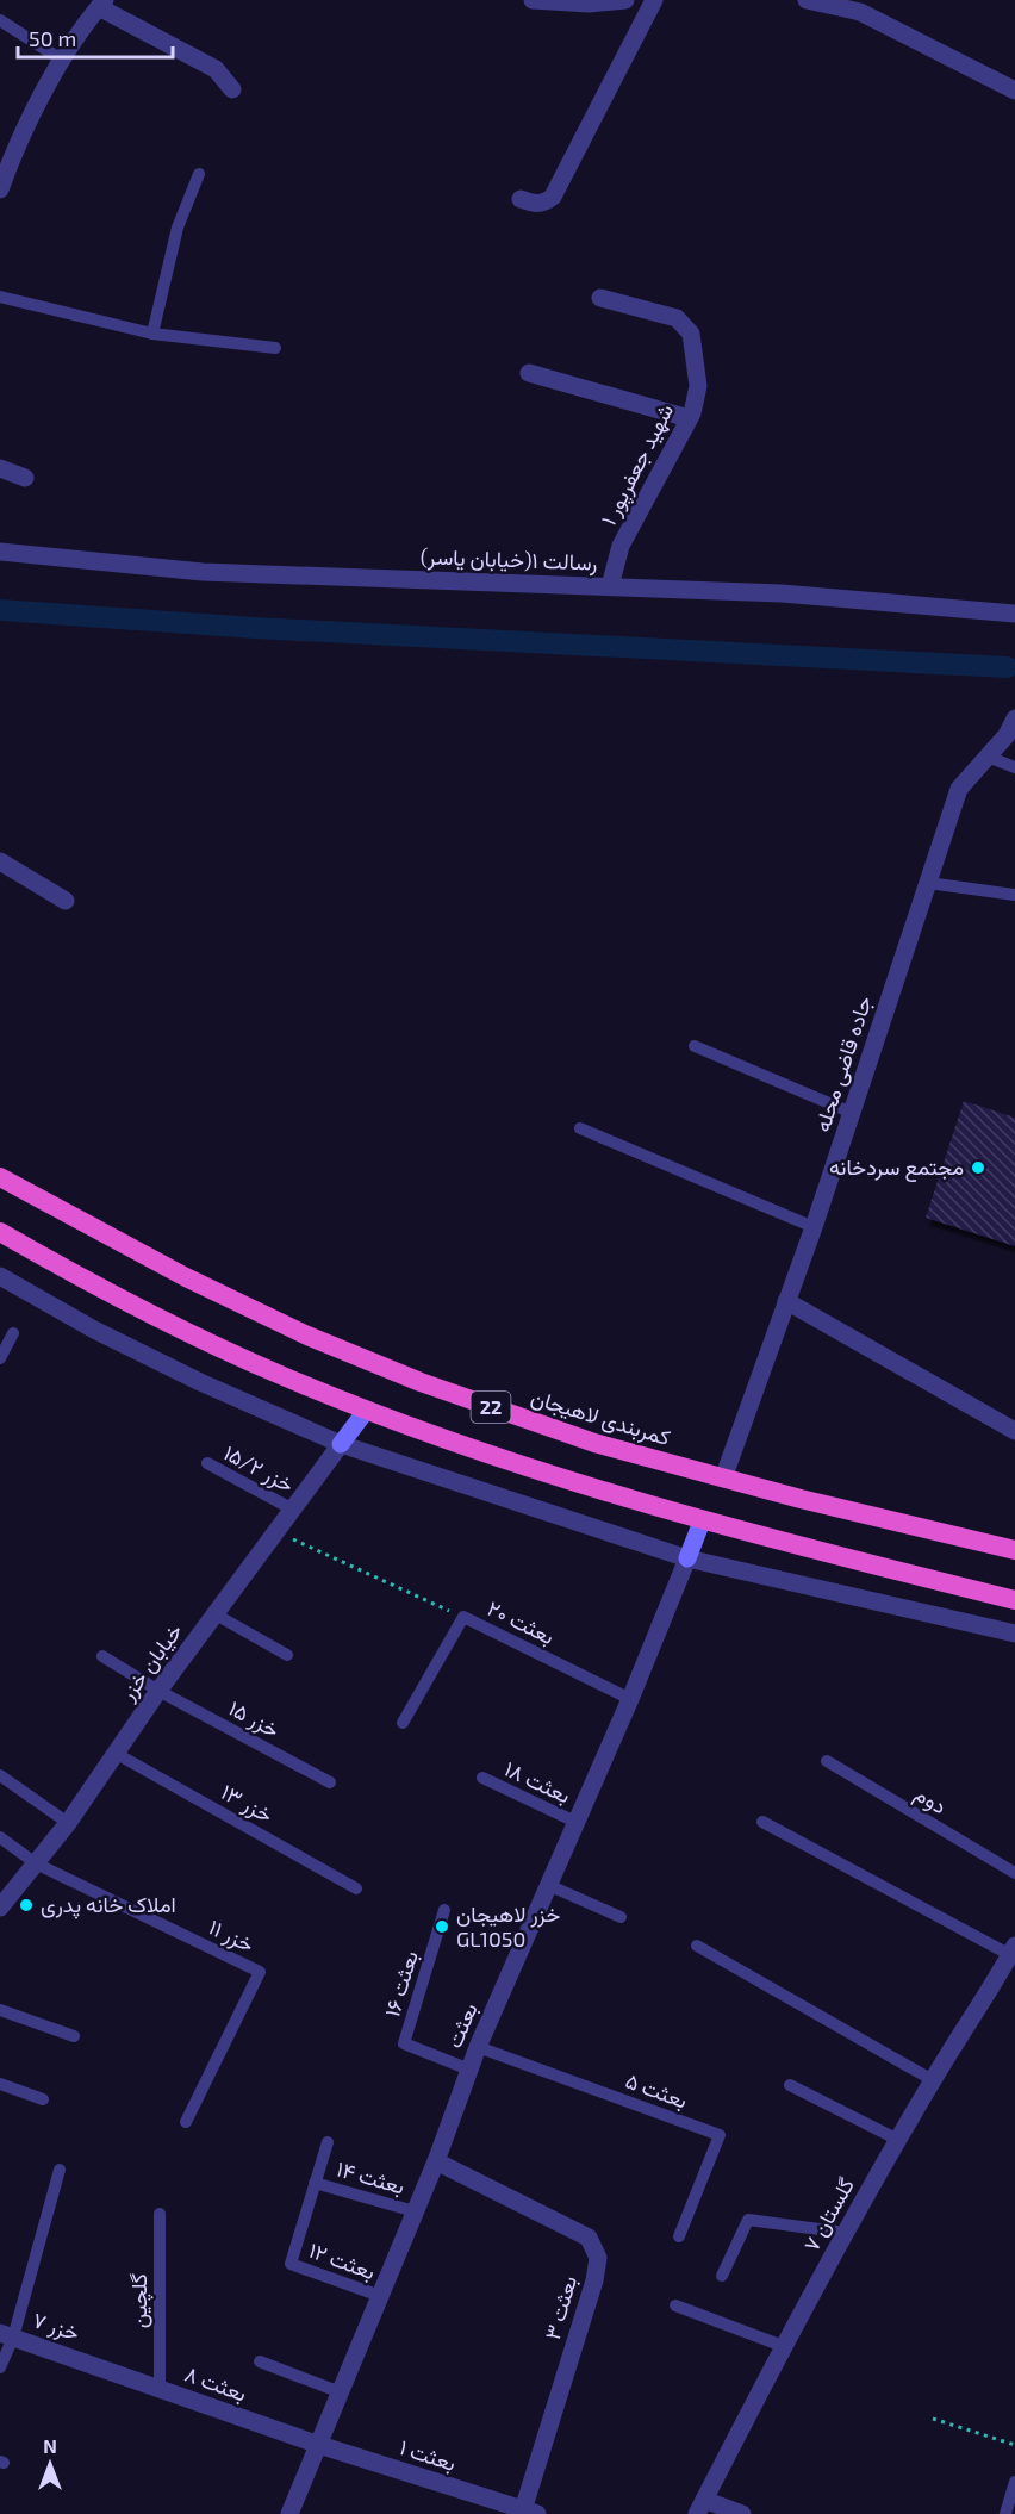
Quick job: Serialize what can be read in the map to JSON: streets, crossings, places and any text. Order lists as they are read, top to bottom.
{
  "streets": {
    "highway": ["22", "کمربندی لاهیجان"],
    "street": [
      "شهید جعفرپور ۱",
      "رسالت ۱(خیابان یاسر)",
      "جاده قاضی محله",
      "خیابان خزر",
      "بعثت",
      "گلستان ۷",
      "بعثت ۳",
      "خزر ۷",
      "بعثت ۸",
      "بعثت ۱"
    ],
    "lane": [
      "خزر ۱۵/۲",
      "بعثت ۲۰",
      "خزر ۱۵",
      "بعثت ۱۸",
      "دوم",
      "خزر ۱۳",
      "خزر ۱۱",
      "بعثت ۱۶",
      "بعثت ۵",
      "بعثت ۱۴",
      "بعثت ۱۲",
      "گلچین"
    ]
  },
  "crossings": [
    ["شهید جعفرپور ۱", "رسالت ۱(خیابان یاسر)"],
    ["جاده قاضی محله", "کمربندی لاهیجان"],
    ["خزر ۱۵/۲", "خیابان خزر"],
    ["بعثت ۲۰", "بعثت"],
    ["خیابان خزر", "خزر ۱۵"],
    ["خیابان خزر", "خزر ۱۳"],
    ["خیابان خزر", "خزر ۱۱"],
    ["بعثت ۱۸", "بعثت"],
    ["بعثت ۱۶", "بعثت"],
    ["بعثت", "بعثت ۵"],
    ["بعثت", "بعثت ۱۴"],
    ["بعثت", "بعثت ۱۲"],
    ["بعثت", "بعثت ۳"],
    ["بعثت", "بعثت ۸"],
    ["بعثت", "بعثت ۱"],
    ["بعثت ۱۴", "بعثت ۱۲"],
    ["گلچین", "بعثت ۸"],
    ["بعثت ۳", "بعثت ۱"],
    ["خزر ۷", "بعثت ۸"],
    ["بعثت ۸", "بعثت ۱"]
  ],
  "places": ["مجتمع سردخانه", "املاک خانه پدری", "خزر لاهیجان GL1050"],
  "scale_bar": "50 m",
  "north": "top"
}
